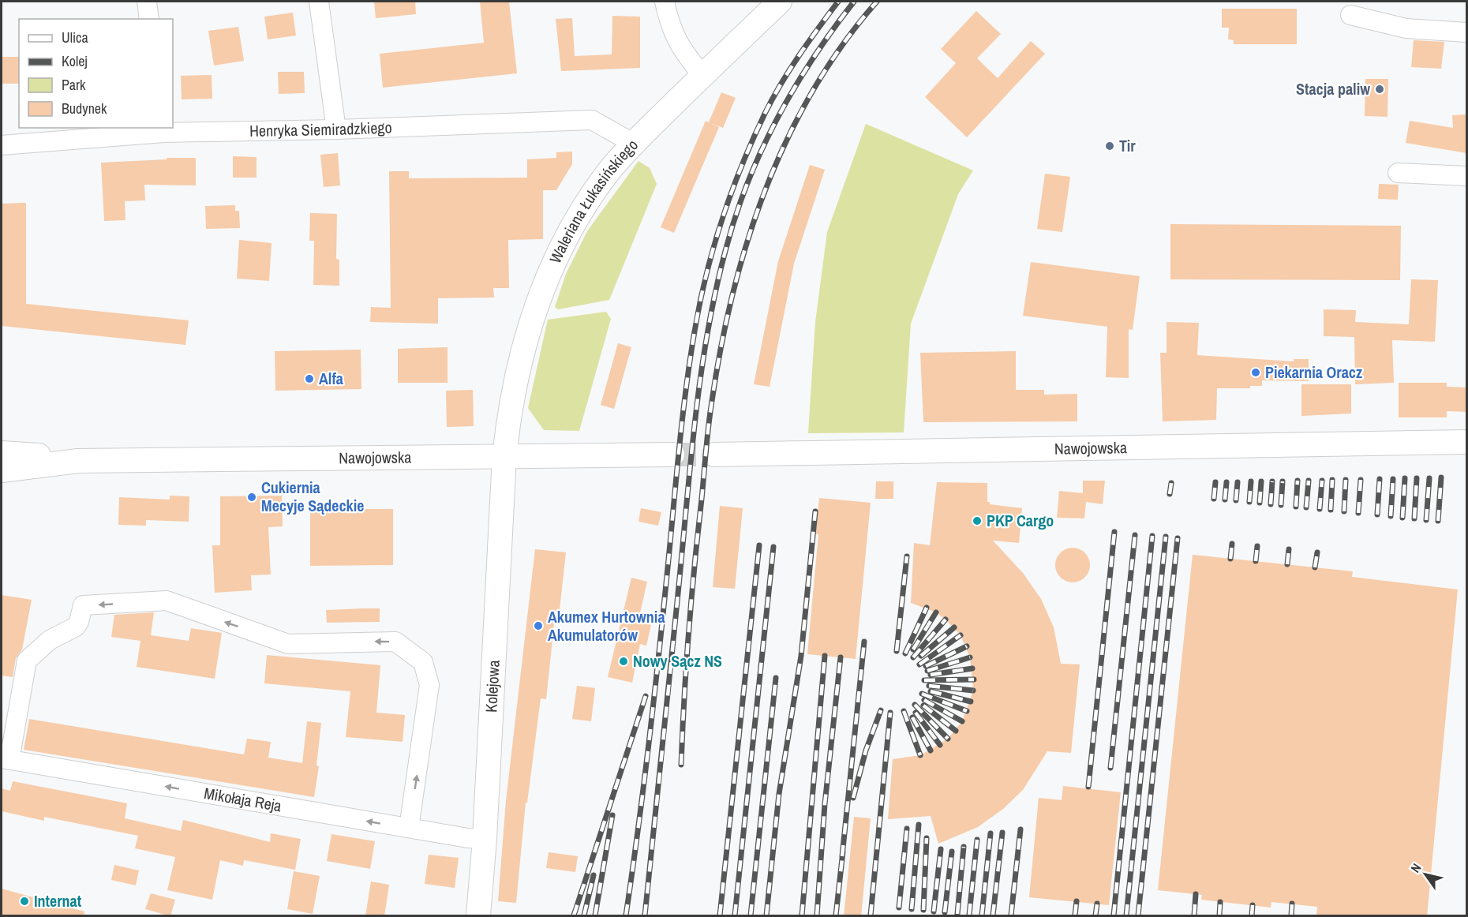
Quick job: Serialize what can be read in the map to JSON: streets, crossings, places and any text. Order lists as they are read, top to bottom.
{
  "streets": {
    "street": [
      "Henryka Siemiradzkiego",
      "Waleriana Łukasińskiego",
      "Nawojowska",
      "Kolejowa",
      "Mikołaja Reja"
    ]
  },
  "crossings": [
    ["Henryka Siemiradzkiego", "Waleriana Łukasińskiego"],
    ["Waleriana Łukasińskiego", "Nawojowska"],
    ["Waleriana Łukasińskiego", "Kolejowa"],
    ["Nawojowska", "Kolejowa"],
    ["Kolejowa", "Mikołaja Reja"]
  ],
  "one_way": ["Mikołaja Reja"],
  "places": [
    "Stacja paliw",
    "Tir",
    "Piekarnia Oracz",
    "Alfa",
    "Cukiernia Mecyje Sądeckie",
    "PKP Cargo",
    "Akumex Hurtownia Akumulatorów",
    "Nowy Sącz NS",
    "Internat"
  ],
  "legend": [
    "Ulica",
    "Kolej",
    "Park",
    "Budynek"
  ],
  "north": "top left"
}
